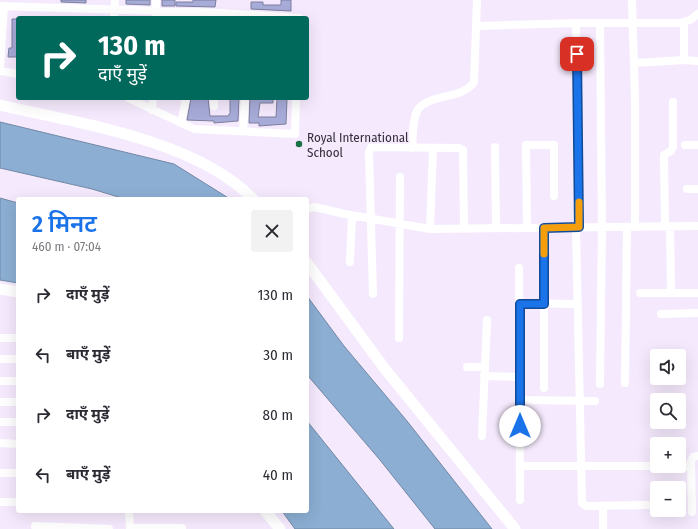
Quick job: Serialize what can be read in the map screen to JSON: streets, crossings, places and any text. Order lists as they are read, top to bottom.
{
  "places": ["Royal International School"],
  "page": {
    "turn": ["130 m", "दाएँ मुड़ें"],
    "heading": ["2 मिनट", "460 m · 07:04"],
    "list": [
      {
        "name": "दाएँ मुड़ें",
        "value": "130 m"
      },
      {
        "name": "बाएँ मुड़ें",
        "value": "30 m"
      },
      {
        "name": "दाएँ मुड़ें",
        "value": "80 m"
      },
      {
        "name": "बाएँ मुड़ें",
        "value": "40 m"
      }
    ],
    "map_buttons": ["+", "−"]
  }
}
